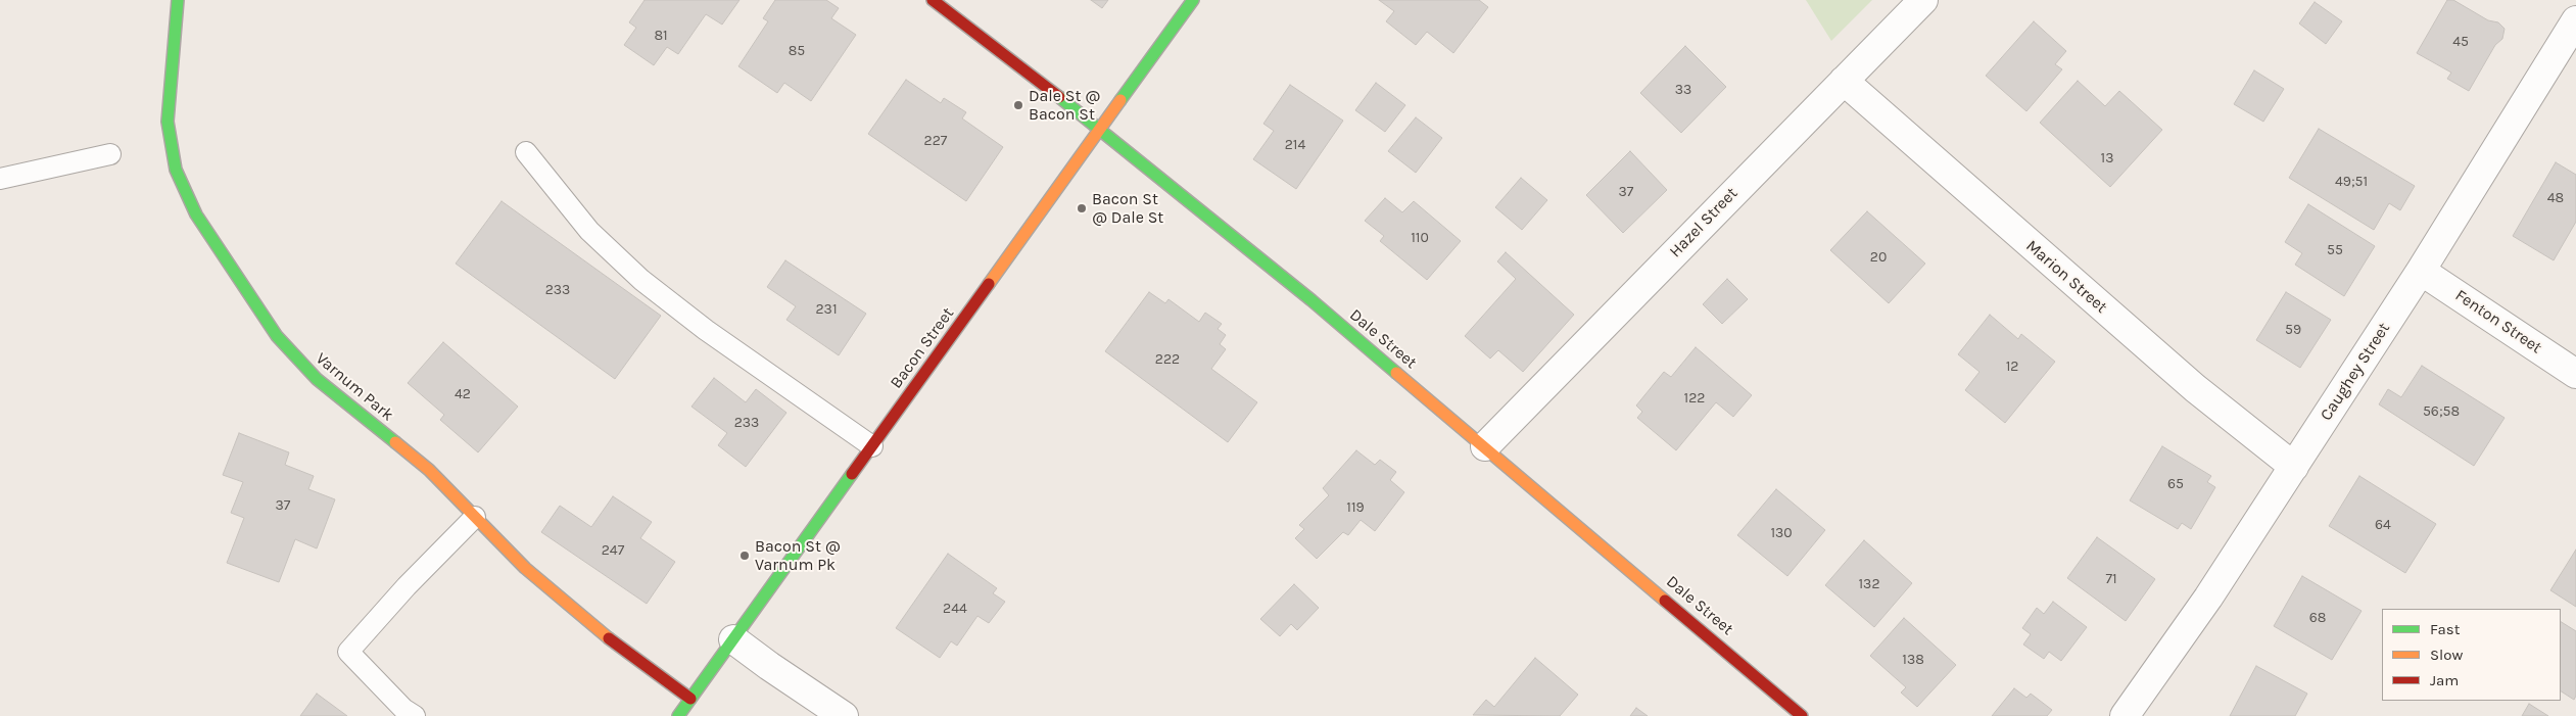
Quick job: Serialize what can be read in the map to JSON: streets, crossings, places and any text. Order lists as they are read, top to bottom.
{
  "streets": {
    "street": [
      "Hazel Street",
      "Marion Street",
      "Fenton Street",
      "Dale Street",
      "Bacon Street",
      "Caughey Street",
      "Varnum Park"
    ]
  },
  "crossings": [
    ["Hazel Street", "Marion Street"],
    ["Hazel Street", "Dale Street"],
    ["Marion Street", "Caughey Street"],
    ["Fenton Street", "Caughey Street"],
    ["Dale Street", "Bacon Street"],
    ["Bacon Street", "Varnum Park"]
  ],
  "places": ["Dale St @ Bacon St", "Bacon St @ Dale St", "Bacon St @ Varnum Pk"],
  "house_numbers": [
    "81",
    "45",
    "85",
    "33",
    "227",
    "214",
    "13",
    "49;51",
    "37",
    "48",
    "110",
    "55",
    "20",
    "233",
    "231",
    "59",
    "222",
    "12",
    "42",
    "122",
    "56;58",
    "233",
    "65",
    "37",
    "119",
    "64",
    "130",
    "247",
    "71",
    "132",
    "244",
    "68",
    "138"
  ],
  "legend": ["Fast", "Slow", "Jam"]
}
